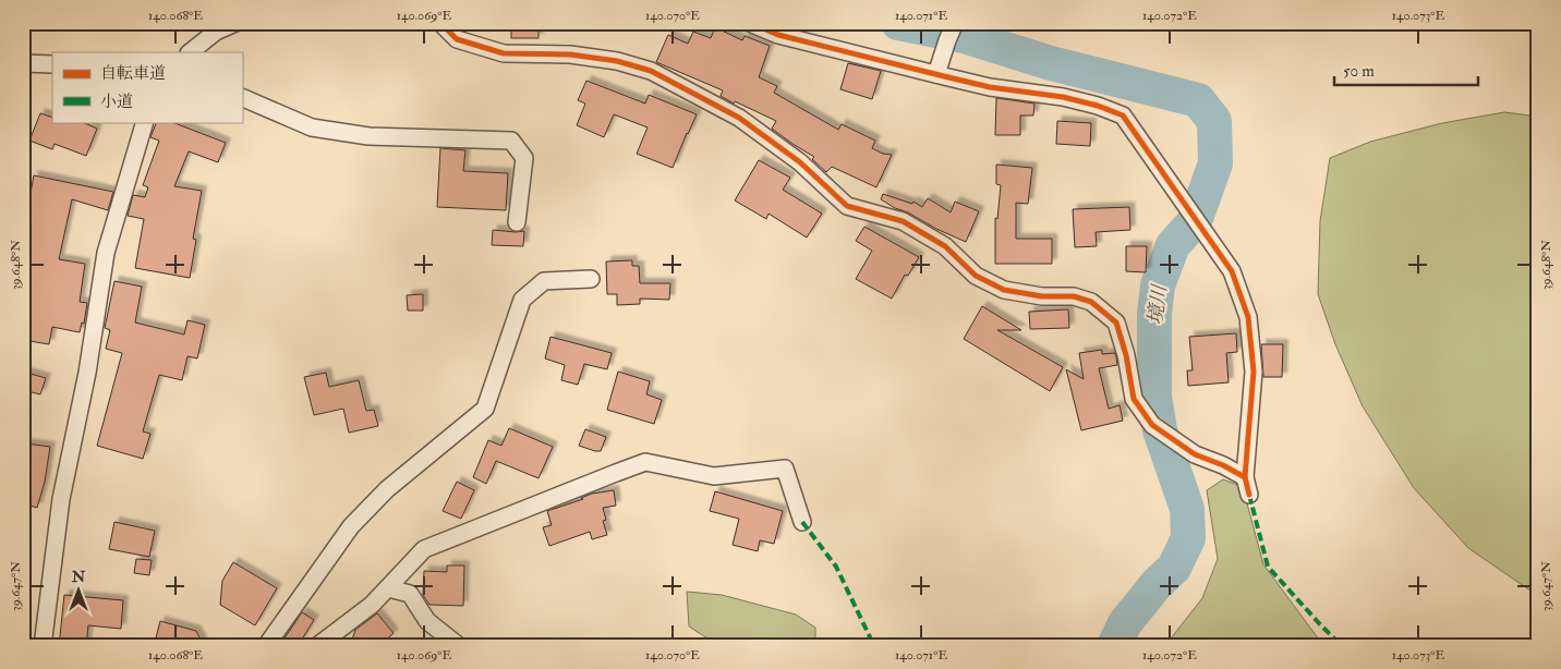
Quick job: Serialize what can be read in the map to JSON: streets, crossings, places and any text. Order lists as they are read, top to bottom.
{
  "water": ["境川"],
  "legend": ["自転車道", "小道"],
  "scale_bar": "50 m",
  "north": "top",
  "coordinates": [
    "140.068°E",
    "140.069°E",
    "140.070°E",
    "140.071°E",
    "140.072°E",
    "140.073°E",
    "39.648°N",
    "39.647°N"
  ]
}
